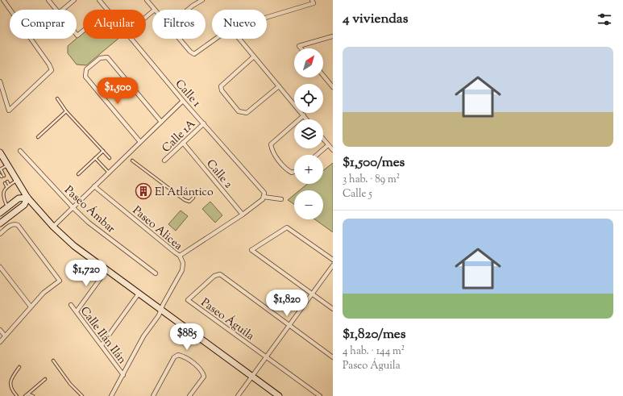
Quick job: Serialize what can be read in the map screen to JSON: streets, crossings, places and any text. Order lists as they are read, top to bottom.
{
  "streets": {
    "street": [
      "Calle 1",
      "Calle 1A",
      "Calle 2",
      "Paseo Ámbar",
      "Paseo Alicea",
      "Paseo Águila",
      "Calle Ilán Ilán"
    ]
  },
  "crossings": [
    ["Calle 1", "Calle 1A"],
    ["Calle 1A", "Calle 2"],
    ["Paseo Alicea", "Calle Ilán Ilán"]
  ],
  "places": {
    "building": ["El Atlántico"]
  },
  "north": "top right",
  "page": {
    "heading": "4 viviendas",
    "chip": [
      "Comprar",
      "Alquilar",
      "Filtros",
      "Nuevo"
    ],
    "list": [
      {
        "name": "$1,500/mes",
        "note": "3 hab. · 89 m² · Calle 5"
      },
      {
        "name": "$1,820/mes",
        "note": "4 hab. · 144 m² · Paseo Águila"
      }
    ],
    "map_buttons": ["+", "−"],
    "price": [
      "$1,500",
      "$1,720",
      "$1,820",
      "$885"
    ]
  }
}
